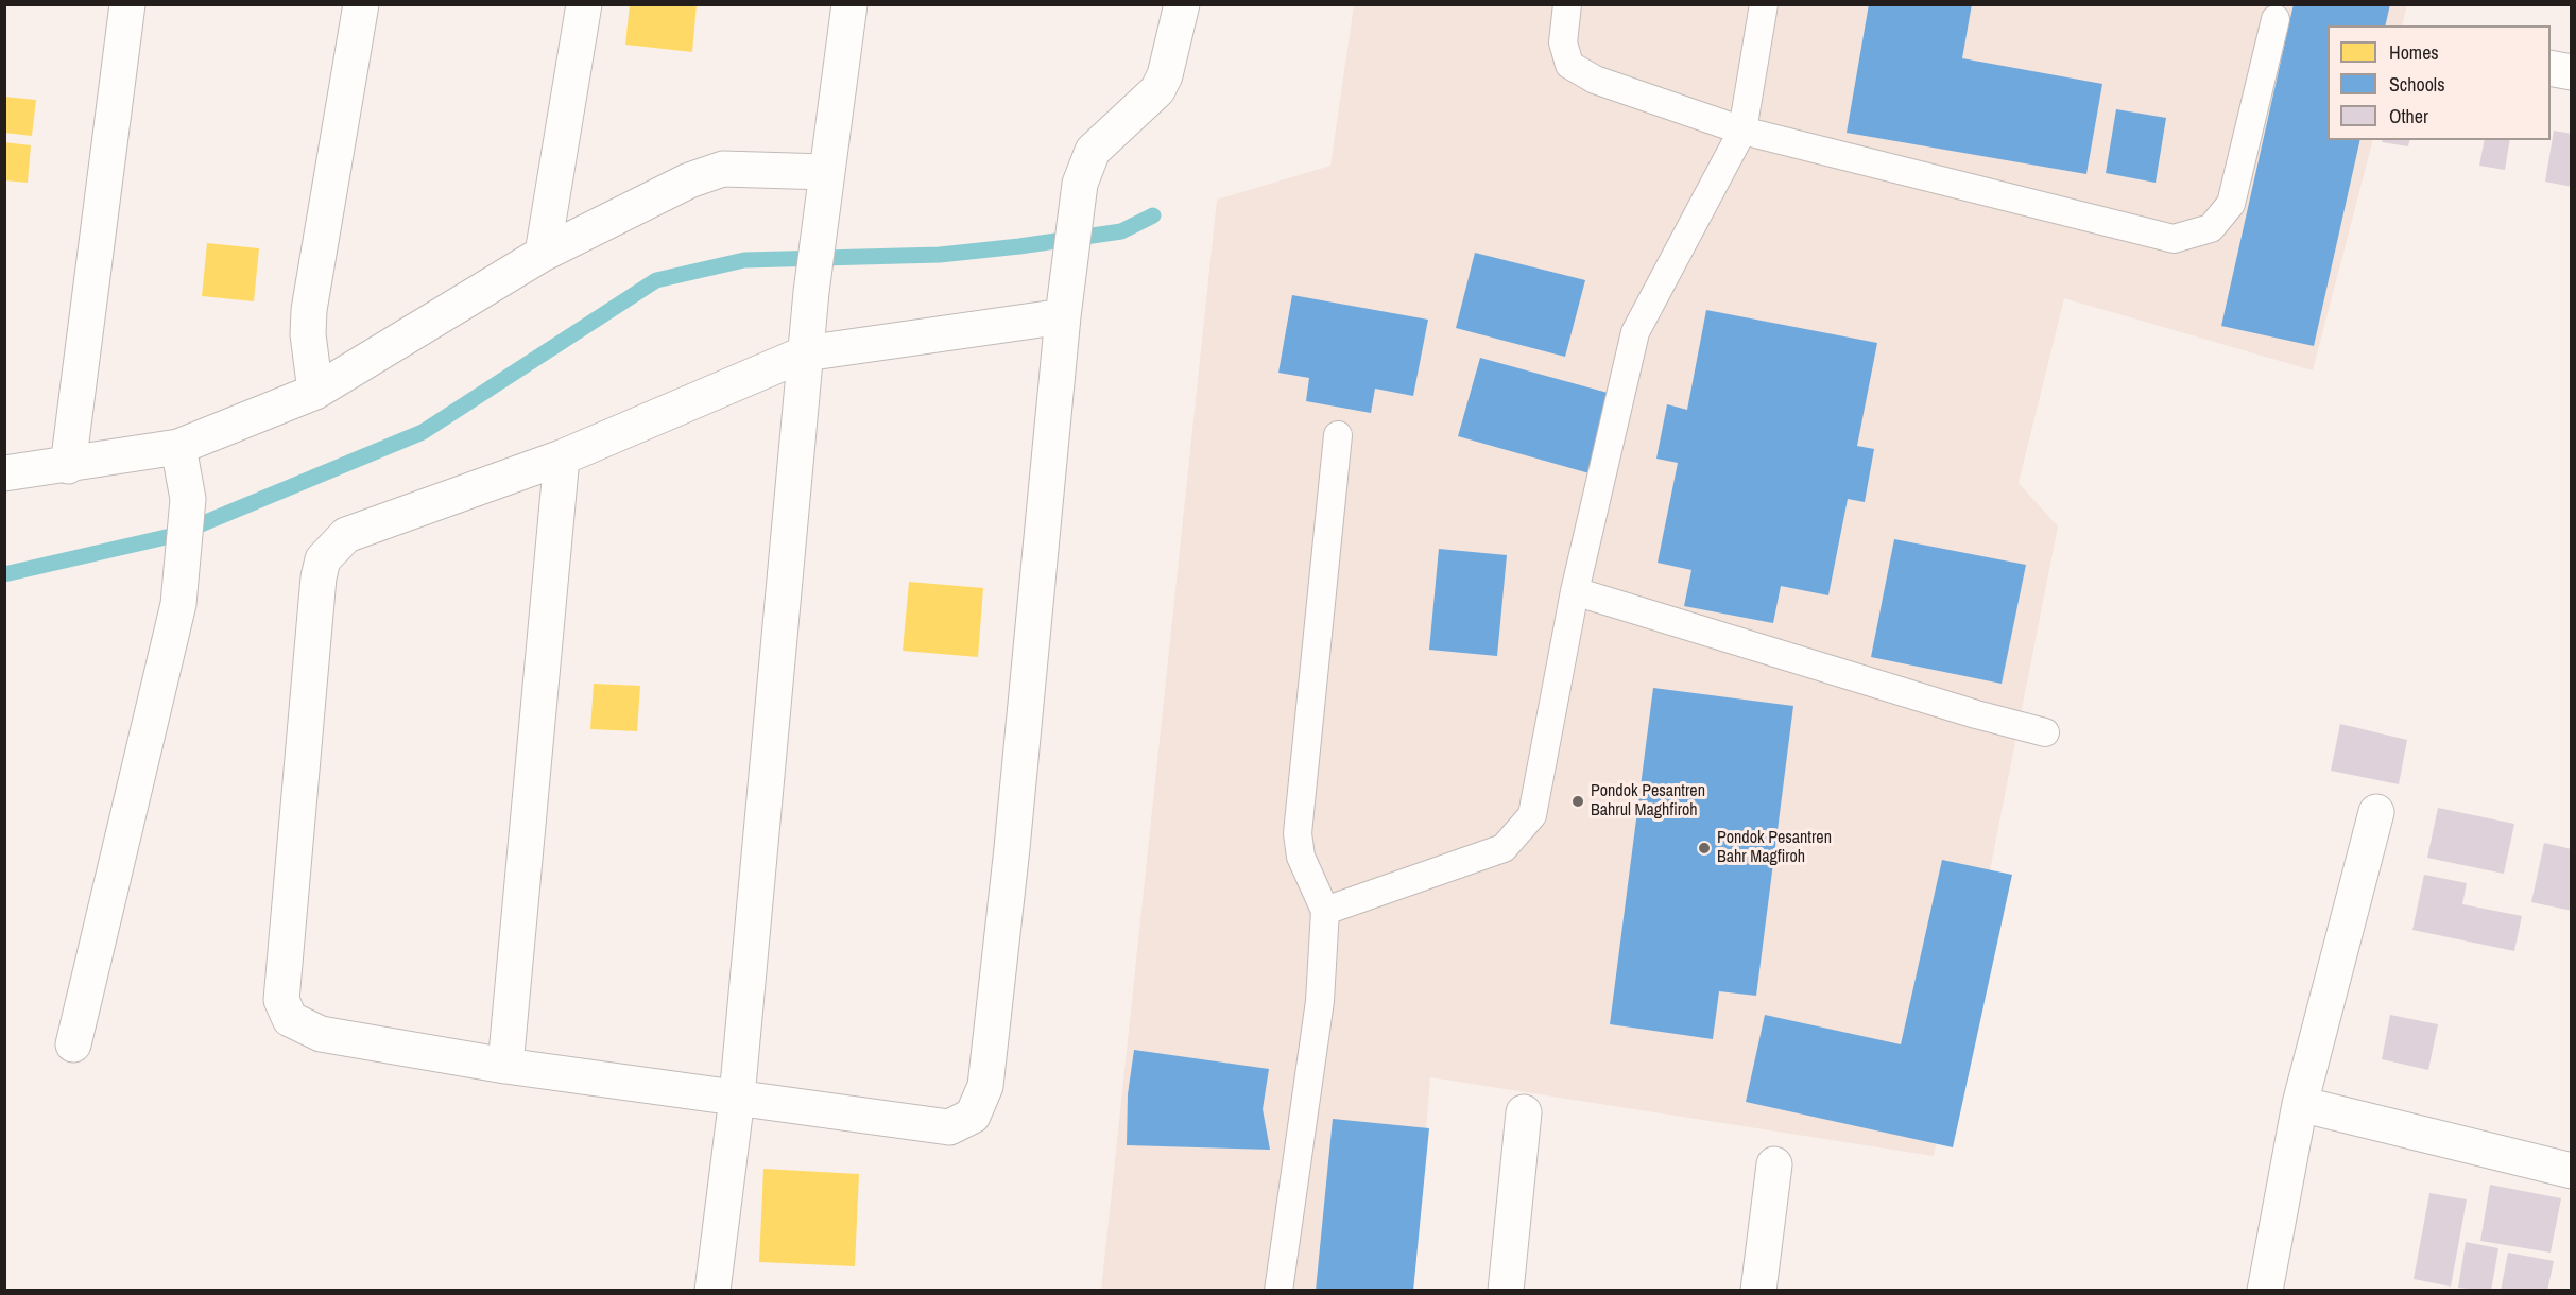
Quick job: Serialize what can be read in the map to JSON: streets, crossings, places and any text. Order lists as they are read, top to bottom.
{
  "places": ["Pondok Pesantren Bahrul Maghfiroh", "Pondok Pesantren Bahr Magfiroh"],
  "legend": ["Homes", "Schools", "Other"]
}
